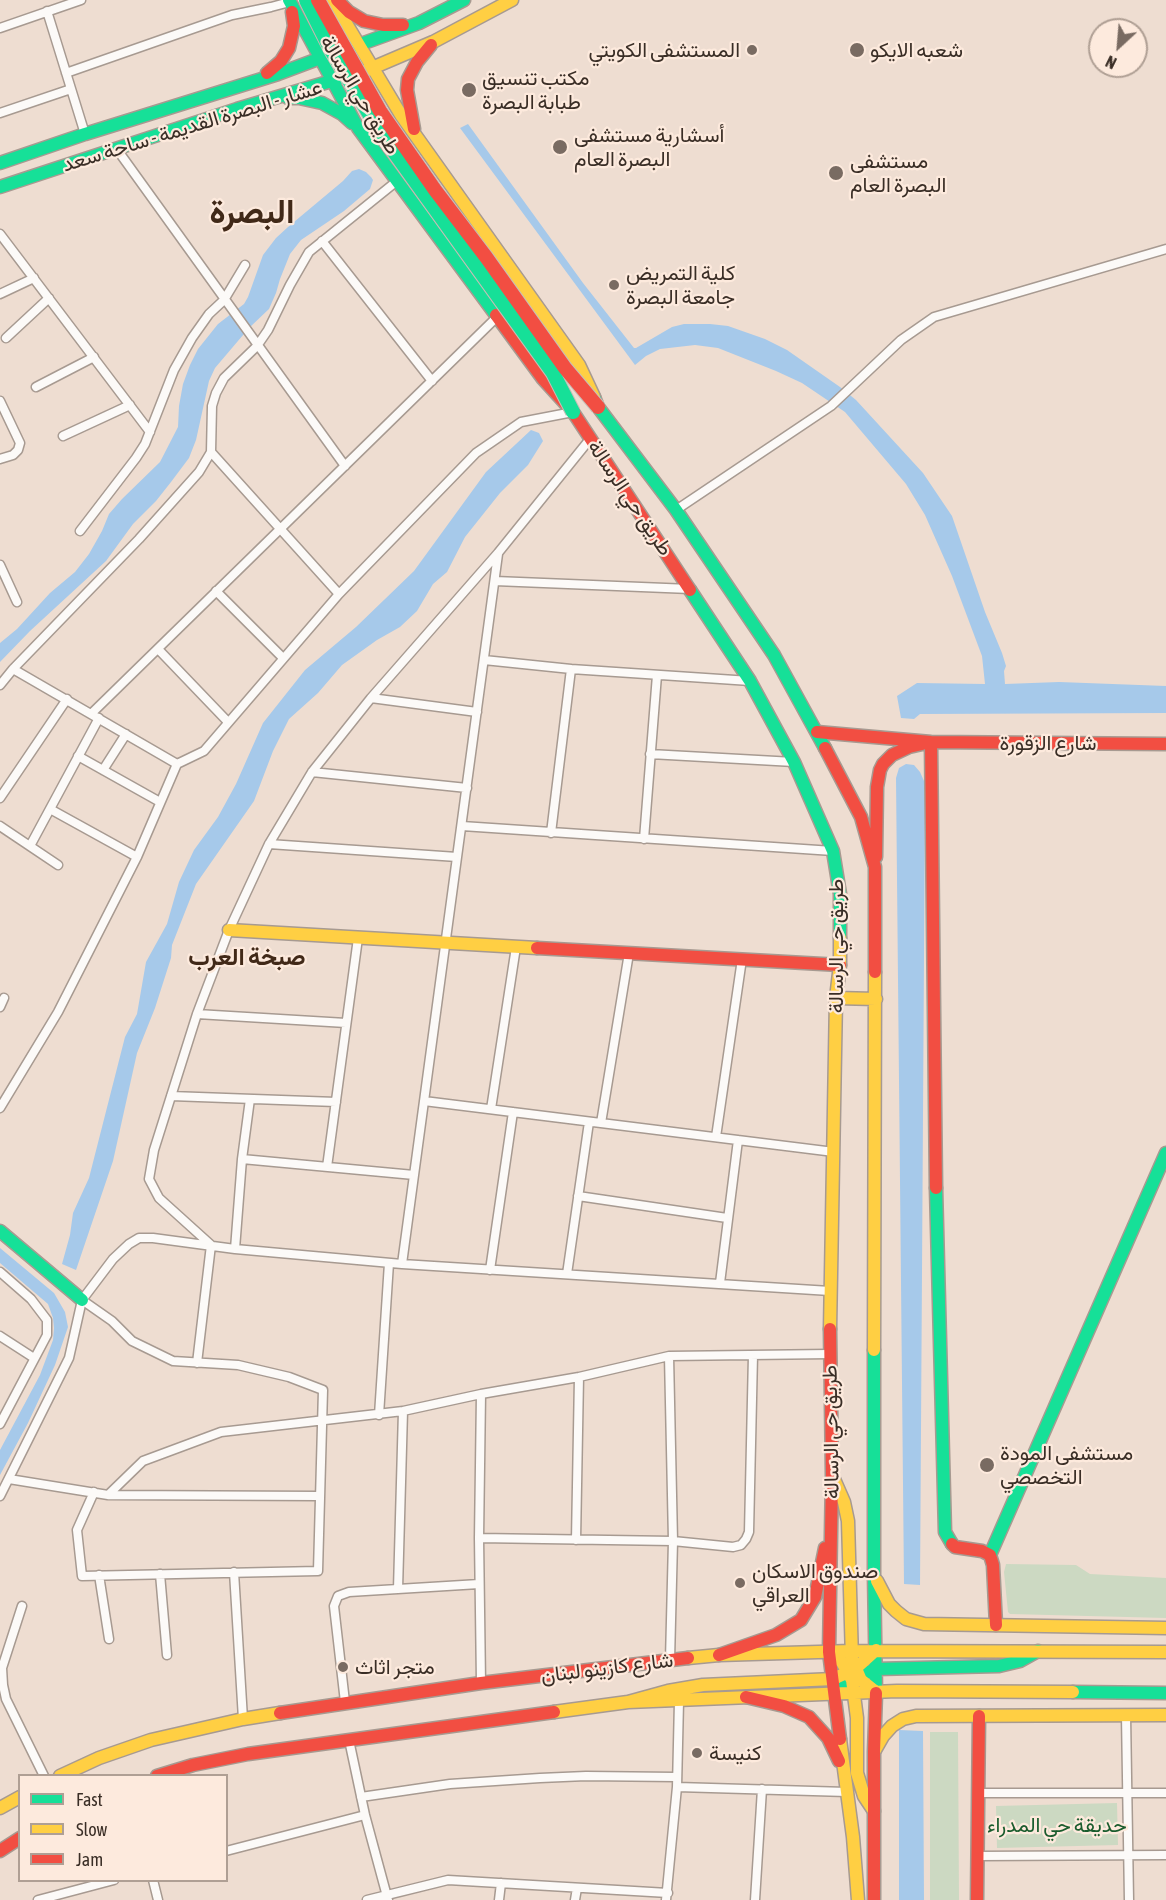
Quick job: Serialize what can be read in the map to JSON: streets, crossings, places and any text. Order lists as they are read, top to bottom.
{
  "streets": {
    "main road": [
      "طريق حي الرسالة",
      "عشار - البصرة القديمة - ساحة سعد",
      "شارع الزقورة",
      "شارع كازينو لبنان"
    ]
  },
  "crossings": [
    ["طريق حي الرسالة", "عشار - البصرة القديمة - ساحة سعد"],
    ["طريق حي الرسالة", "شارع الزقورة"],
    ["طريق حي الرسالة", "شارع كازينو لبنان"]
  ],
  "districts": ["البصرة", "صبخة العرب"],
  "parks": ["حديقة حي المدراء"],
  "places": [
    "المستشفى الكويتي",
    "شعبه الايكو",
    "مكتب تنسيق طبابة البصرة",
    "أسشارية مستشفى البصرة العام",
    "مستشفى البصرة العام",
    "كلية التمريض جامعة البصرة",
    "مستشفى المودة التخصصي",
    "صندوق الاسكان العراقي",
    "متجر اثاث",
    "كنيسة"
  ],
  "legend": ["Fast", "Slow", "Jam"],
  "north": "bottom left"
}
